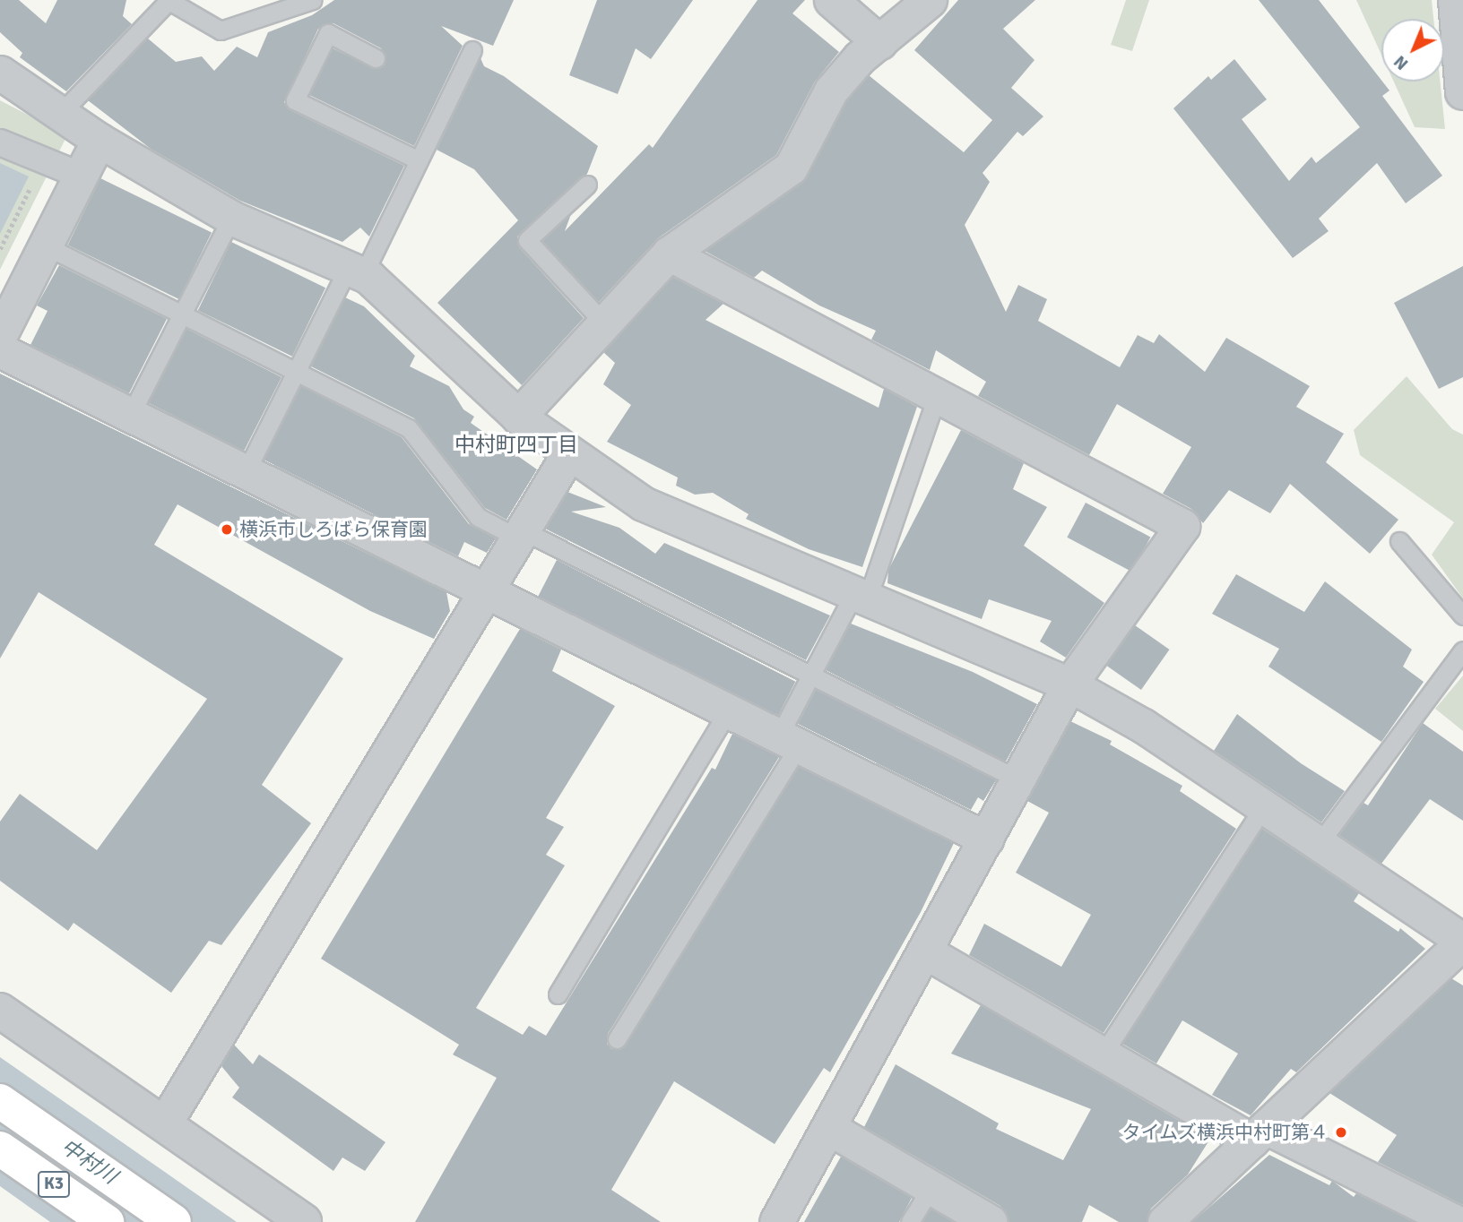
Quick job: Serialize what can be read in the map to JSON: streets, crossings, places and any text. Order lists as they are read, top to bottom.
{
  "streets": {
    "highway": ["K3"]
  },
  "districts": ["中村町四丁目"],
  "water": ["中村川"],
  "places": ["横浜市しろばら保育園", "タイムズ横浜中村町第４"],
  "north": "bottom left"
}
